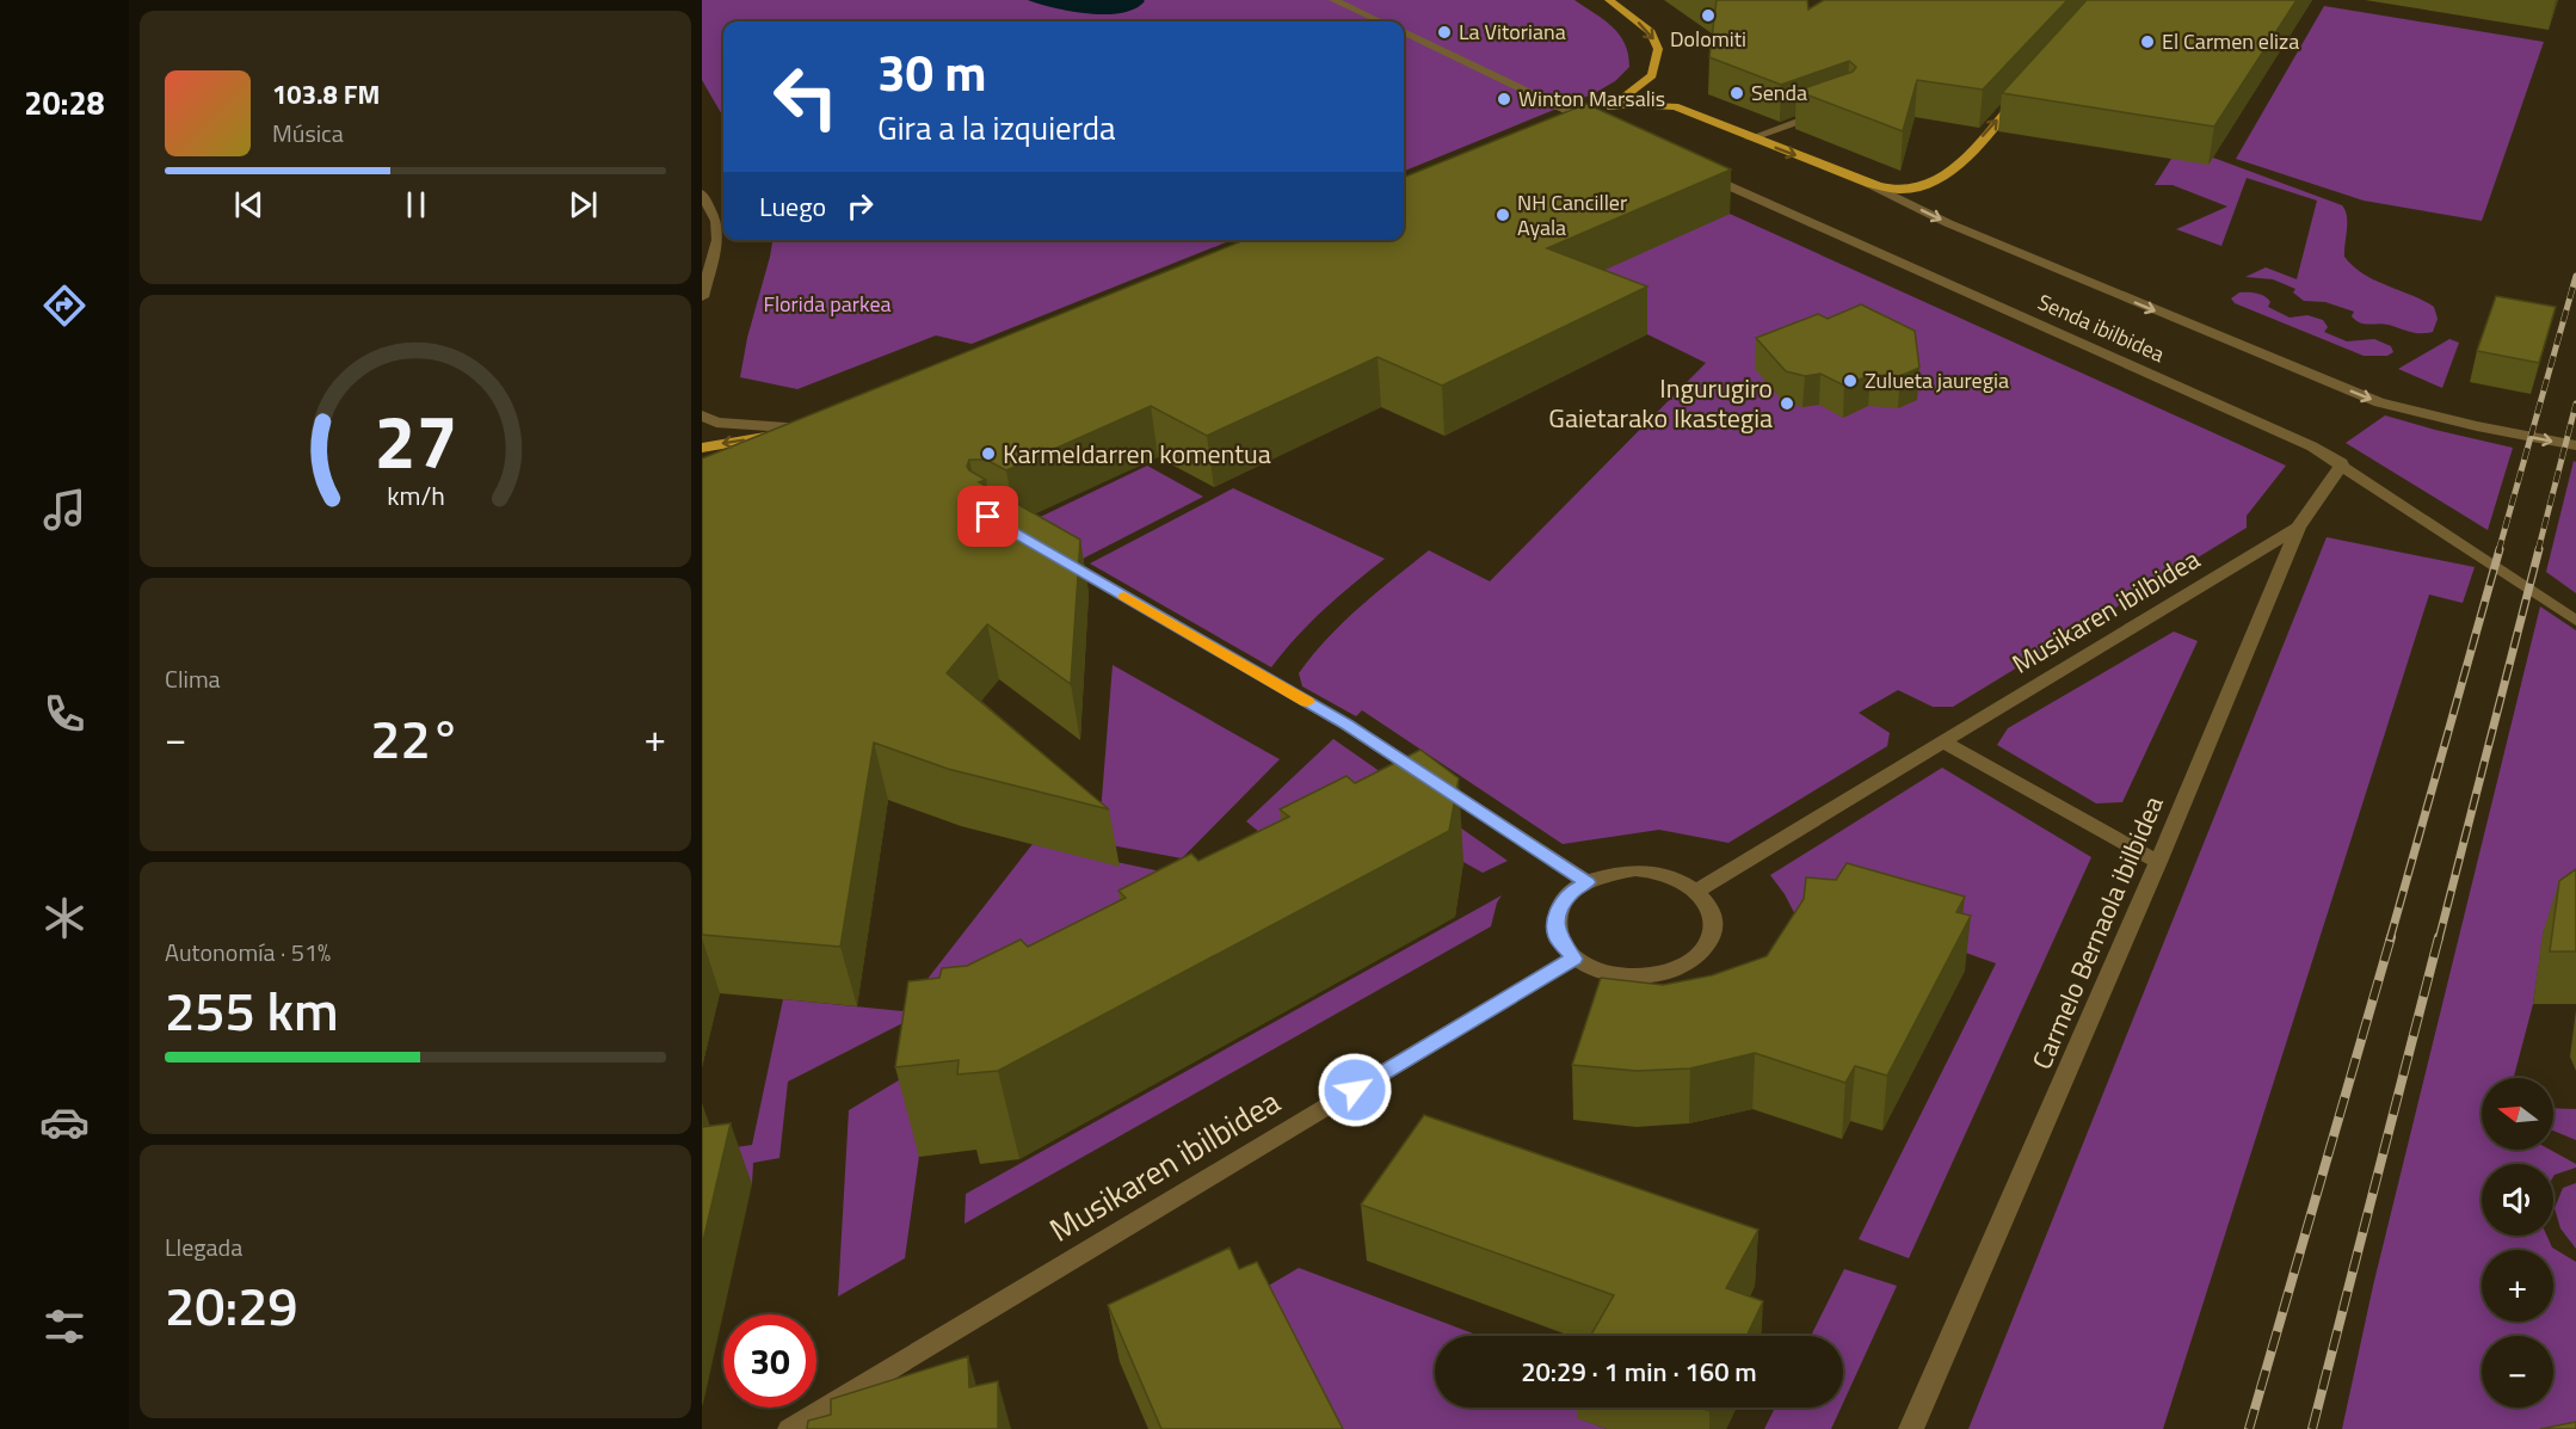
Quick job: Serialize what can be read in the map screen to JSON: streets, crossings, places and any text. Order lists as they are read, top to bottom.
{
  "streets": {
    "main road": ["Senda ibilbidea"],
    "street": ["Musikaren ibilbidea", "Carmelo Bernaola ibilbidea"]
  },
  "crossings": [
    ["Senda ibilbidea", "Carmelo Bernaola ibilbidea"],
    ["Musikaren ibilbidea", "Carmelo Bernaola ibilbidea"]
  ],
  "one_way": ["Senda ibilbidea"],
  "parks": ["Florida parkea"],
  "places": [
    "Dolomiti",
    "La Vitoriana",
    "El Carmen eliza",
    "Senda",
    "Winton Marsalis",
    "NH Canciller Ayala",
    "Zulueta jauregia",
    "Ingurugiro Gaietarako Ikastegia",
    "Karmeldarren komentua"
  ],
  "north": "left",
  "page": {
    "tabs": "20:28",
    "turn": ["30 m", "Gira a la izquierda"],
    "song": ["103.8 FM", "Música"],
    "then": "Luego",
    "tile": [
      "Clima",
      ["Autonomía · 51%", "255 km"],
      ["Llegada", "20:29"]
    ],
    "heat": ["−", "22°", "+"],
    "map_buttons": ["+", "−"],
    "limit": "30",
    "trip": "20:29 · 1 min · 160 m",
    "gauge": ["27", "km/h"]
  }
}
